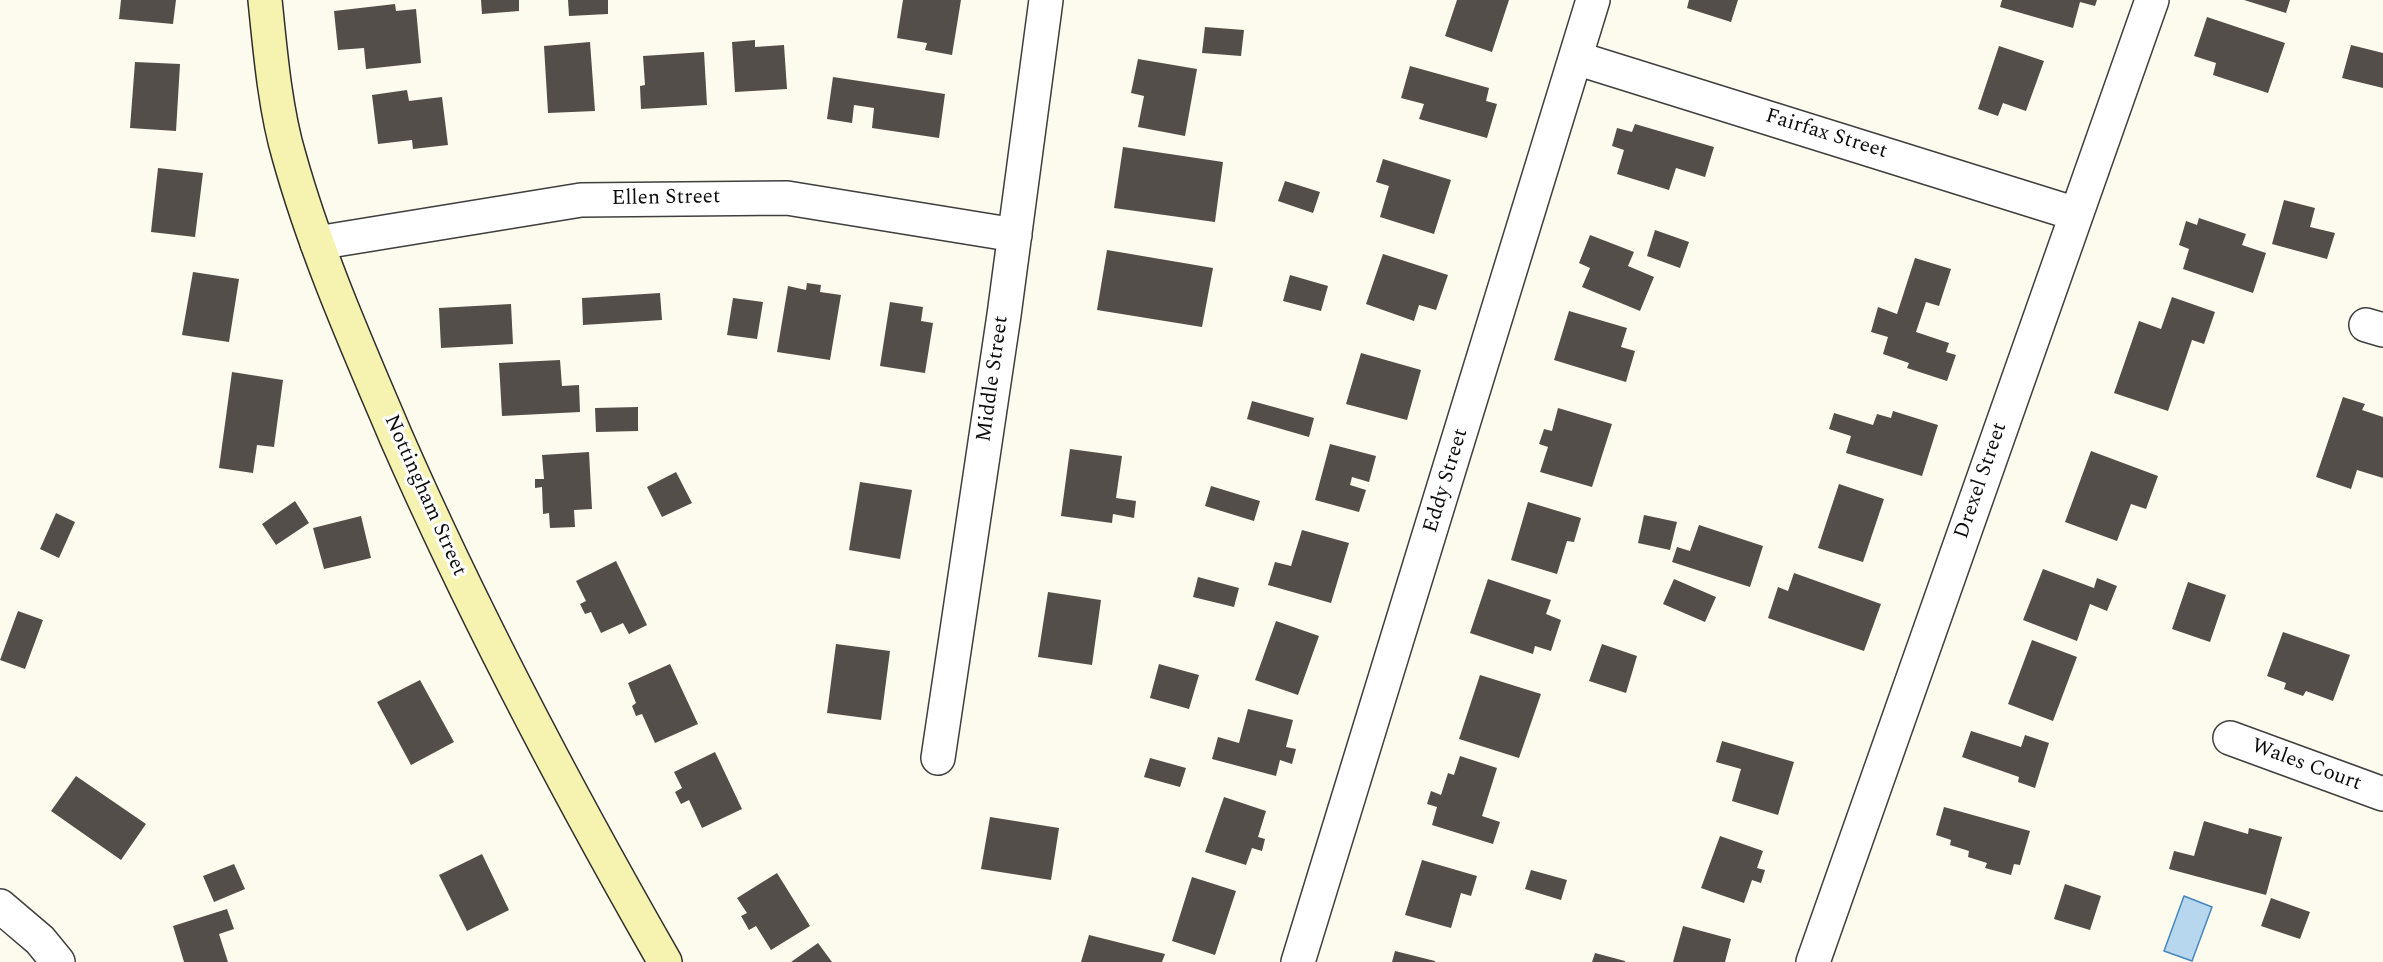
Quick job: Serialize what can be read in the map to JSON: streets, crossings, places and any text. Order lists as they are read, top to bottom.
{
  "streets": {
    "street": [
      "Fairfax Street",
      "Ellen Street",
      "Middle Street",
      "Eddy Street",
      "Drexel Street",
      "Nottingham Street",
      "Wales Court"
    ]
  },
  "crossings": [
    ["Fairfax Street", "Eddy Street"],
    ["Fairfax Street", "Drexel Street"],
    ["Ellen Street", "Middle Street"],
    ["Ellen Street", "Nottingham Street"]
  ]
}
